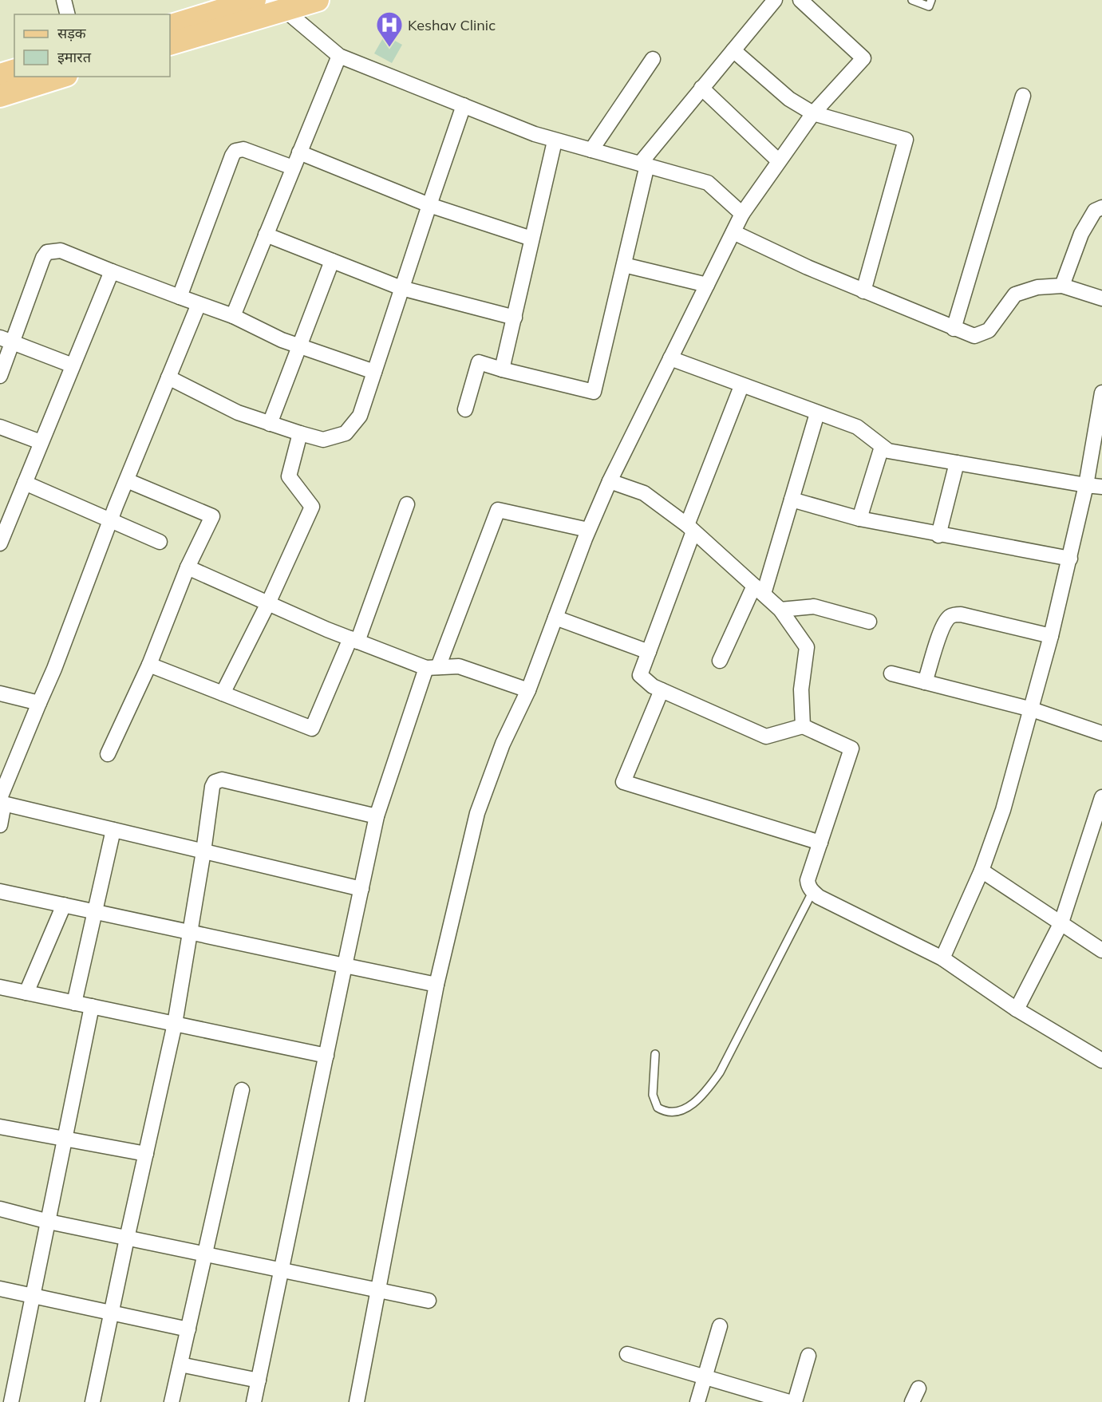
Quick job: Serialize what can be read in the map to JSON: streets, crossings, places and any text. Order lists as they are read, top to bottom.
{
  "places": {
    "hospital": ["Keshav Clinic"]
  },
  "legend": ["सड़क", "इमारत"]
}
